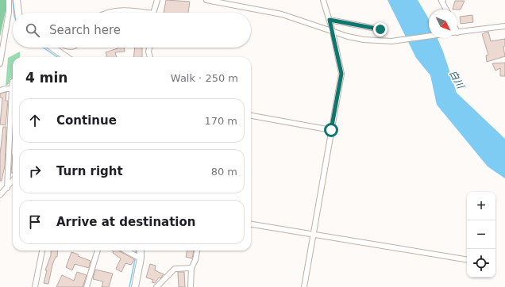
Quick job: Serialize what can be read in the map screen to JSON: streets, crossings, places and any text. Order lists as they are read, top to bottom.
{
  "water": ["白川"],
  "north": "bottom right",
  "page": {
    "search": "Search here",
    "heading": ["4 min", "Walk · 250 m"],
    "list": [
      ["Continue", "170 m"],
      ["Turn right", "80 m"],
      "Arrive at destination"
    ],
    "map_buttons": ["+", "−"]
  }
}
